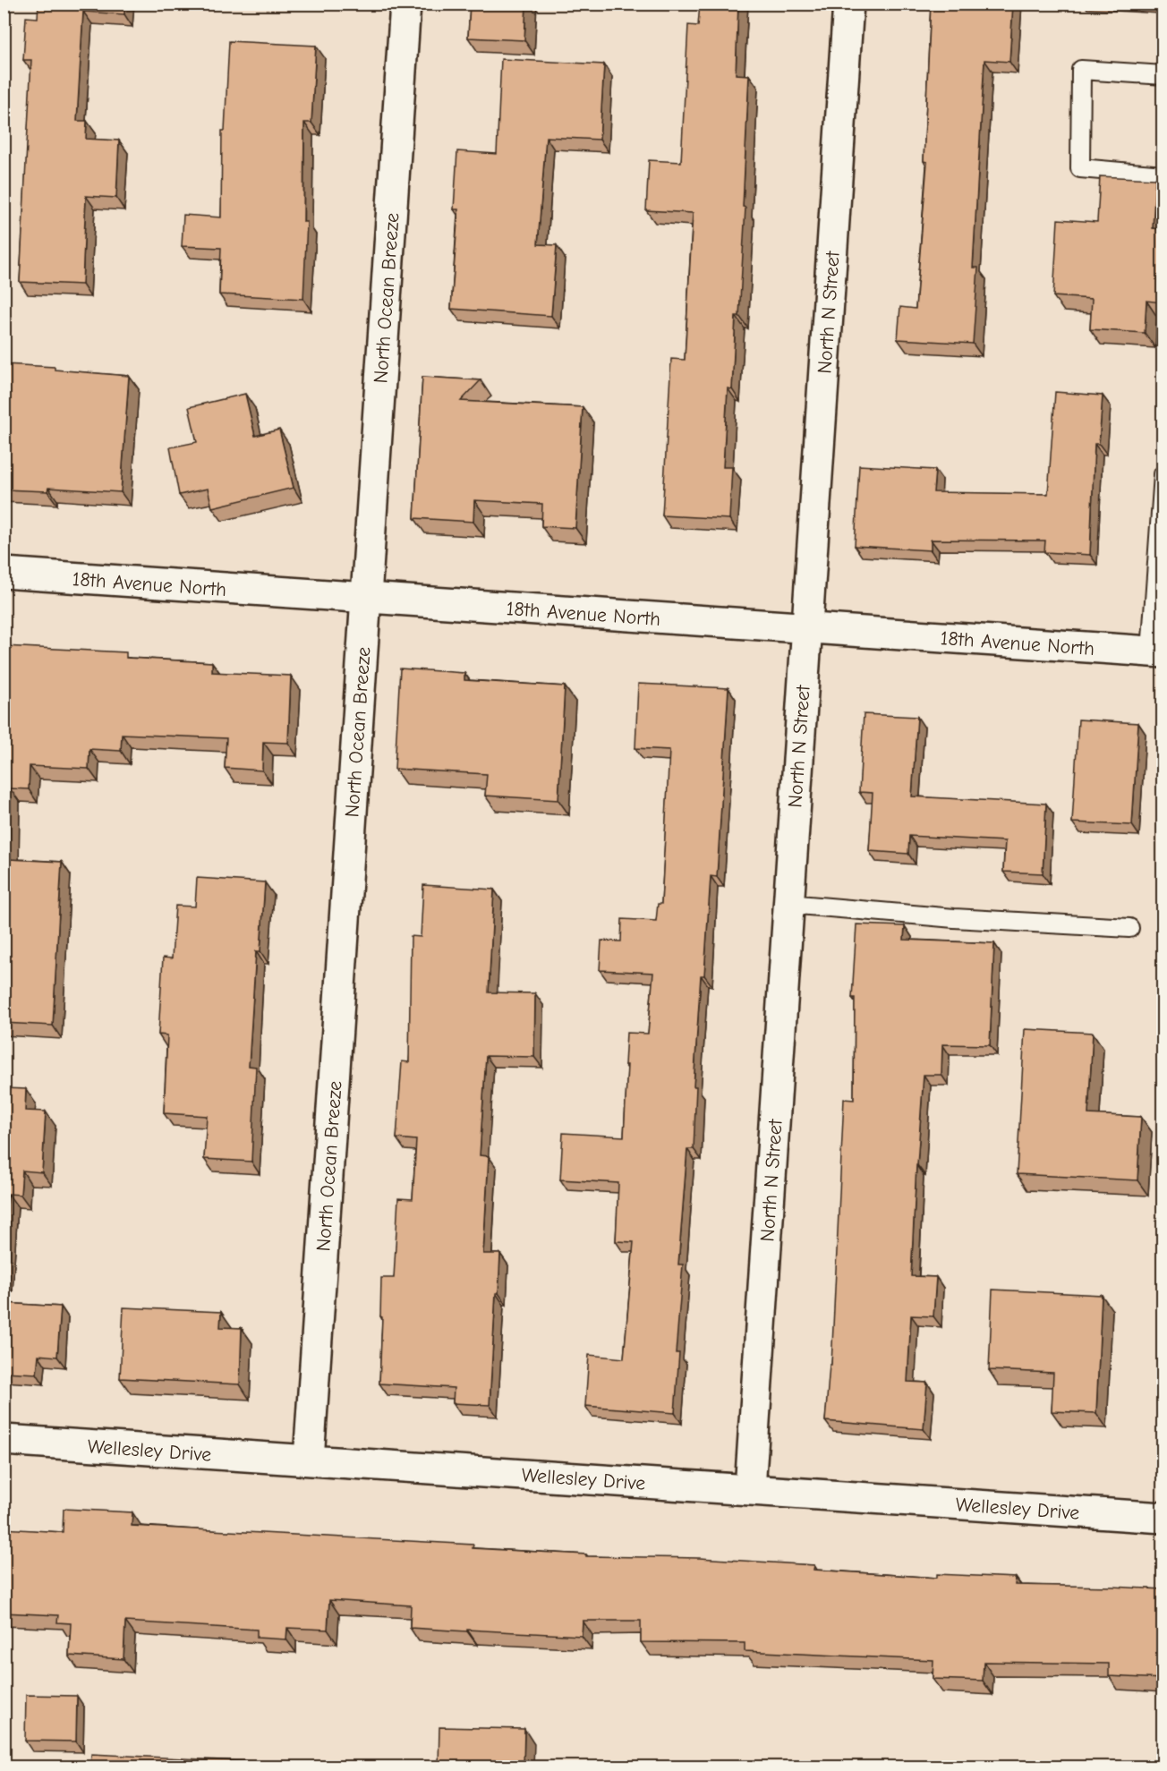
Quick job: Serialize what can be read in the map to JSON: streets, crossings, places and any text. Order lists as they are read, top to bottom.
{
  "streets": {
    "street": [
      "North Ocean Breeze",
      "North N Street",
      "18th Avenue North",
      "Wellesley Drive"
    ]
  },
  "crossings": [
    ["North Ocean Breeze", "18th Avenue North"],
    ["North Ocean Breeze", "Wellesley Drive"],
    ["North N Street", "18th Avenue North"],
    ["North N Street", "Wellesley Drive"]
  ]
}
